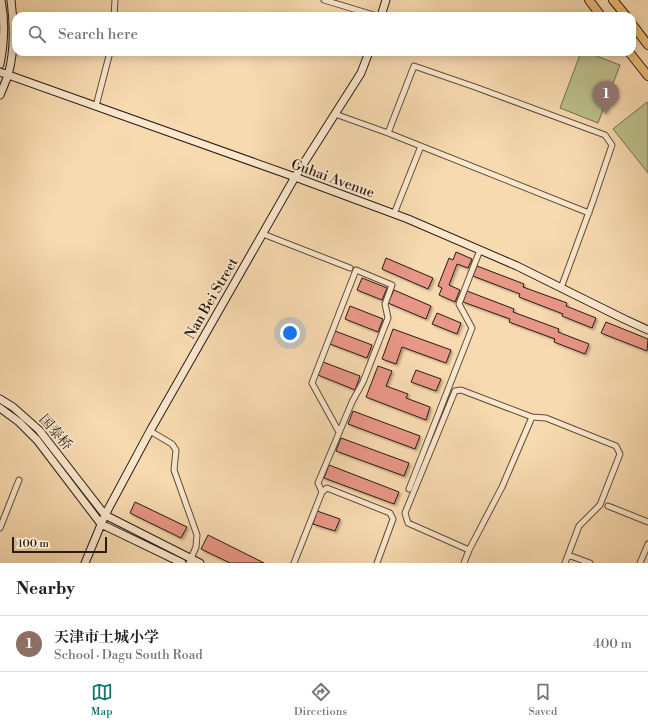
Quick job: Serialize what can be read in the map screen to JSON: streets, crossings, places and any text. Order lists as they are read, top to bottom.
{
  "streets": {
    "street": ["Guhai Avenue", "Nan Bei Street", "国泰桥"]
  },
  "crossings": [
    ["Guhai Avenue", "Nan Bei Street"],
    ["Nan Bei Street", "国泰桥"]
  ],
  "scale_bar": "100 m",
  "page": {
    "search": "Search here",
    "pins": "1",
    "scale": "100 m",
    "heading": "Nearby",
    "list": [
      {
        "mark": "1",
        "name": "天津市土城小学",
        "note": "School · Dagu South Road",
        "value": "400 m"
      }
    ],
    "nav": ["Map", "Directions", "Saved"]
  }
}
